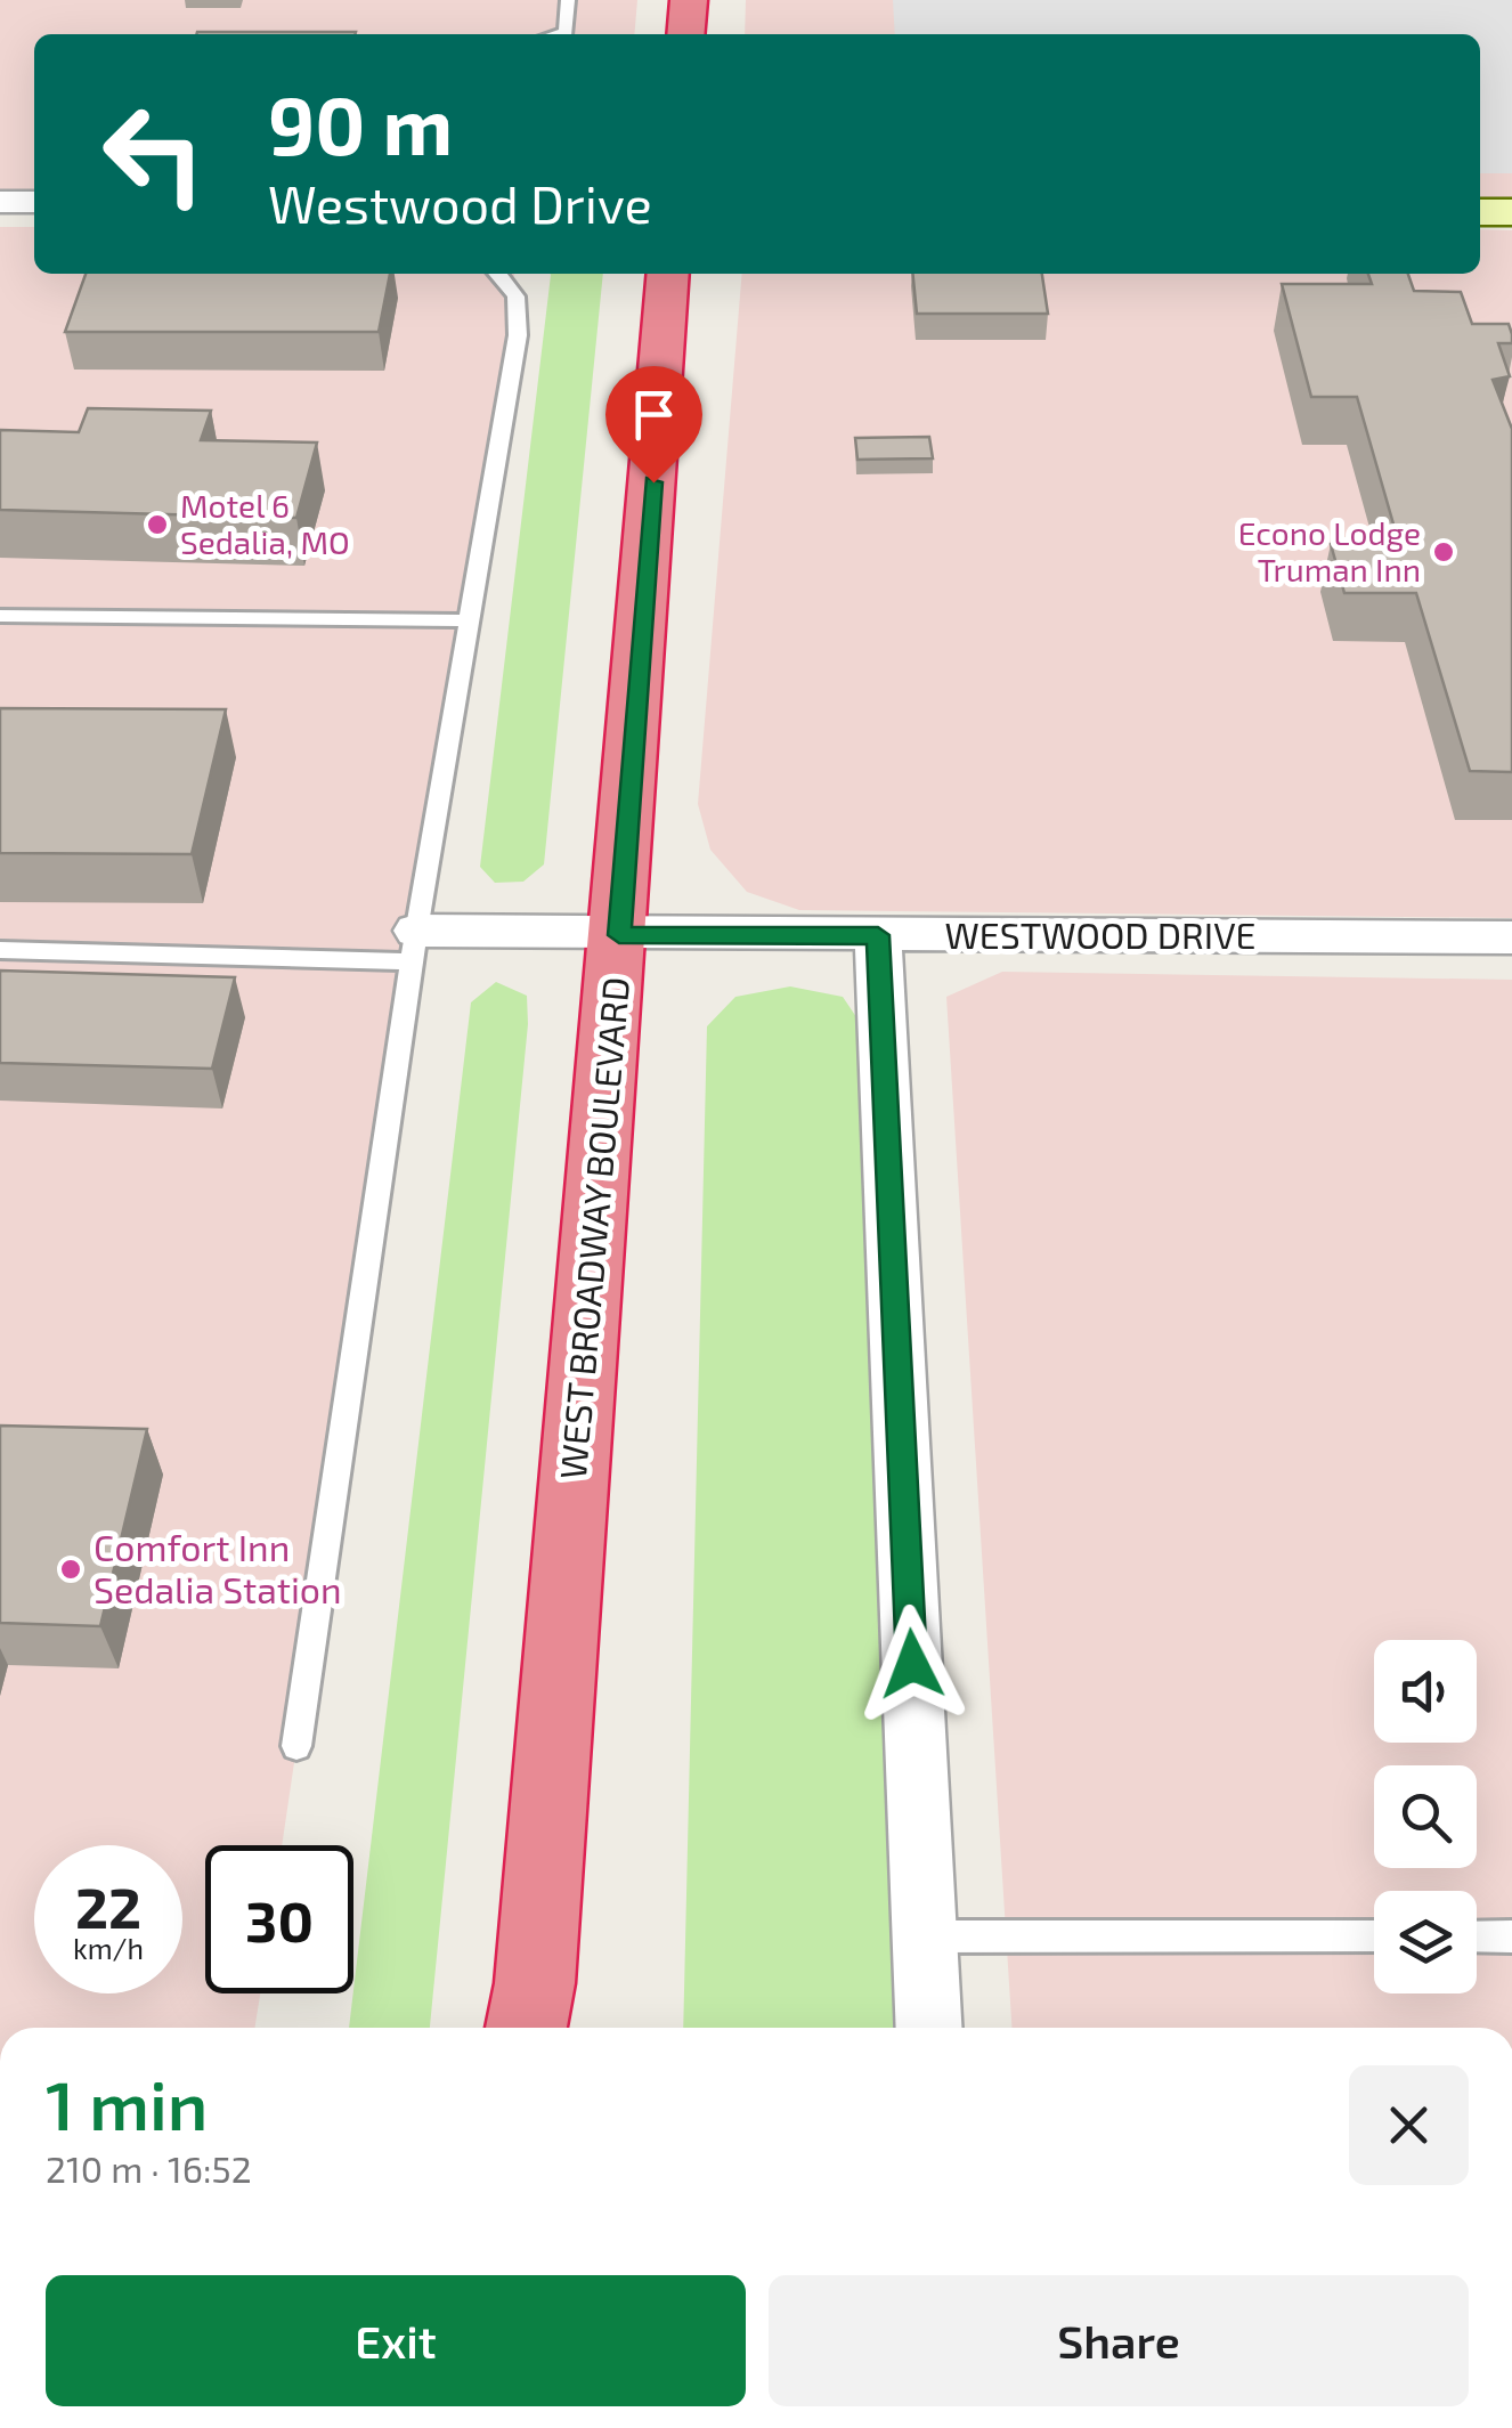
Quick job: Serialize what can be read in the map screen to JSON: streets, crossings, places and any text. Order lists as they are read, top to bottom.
{
  "streets": {
    "highway": ["WEST BROADWAY BOULEVARD"],
    "street": ["WESTWOOD DRIVE"]
  },
  "crossings": [
    ["WESTWOOD DRIVE", "WEST BROADWAY BOULEVARD"]
  ],
  "places": ["Motel 6 Sedalia, MO", "Econo Lodge Truman Inn", "Comfort Inn Sedalia Station"],
  "page": {
    "turn": ["90 m", "Westwood Drive"],
    "speed": "22 km/h",
    "limit": "30",
    "heading": ["1 min", "210 m · 16:52"],
    "buttons": ["Exit", "Share"]
  }
}
